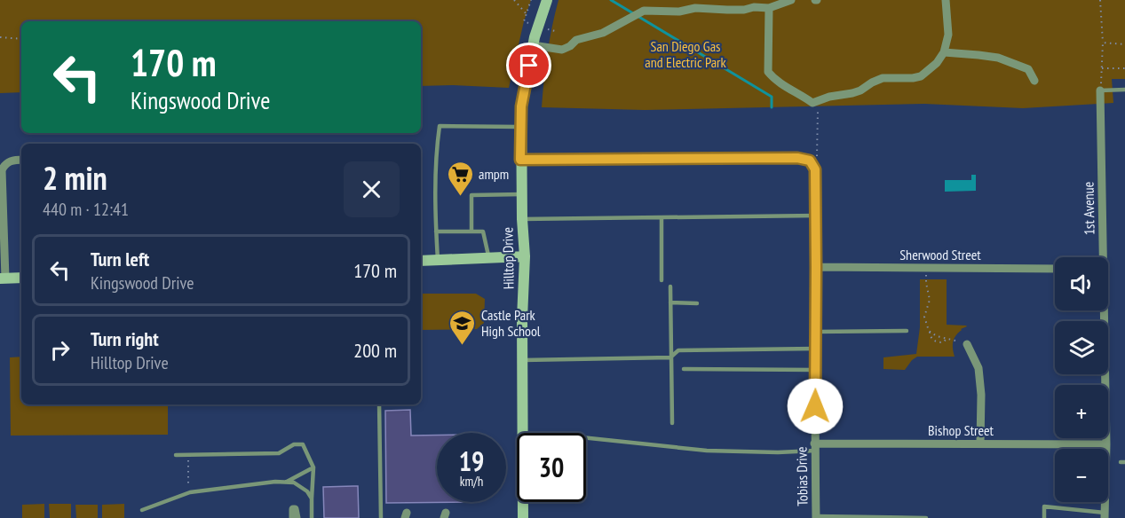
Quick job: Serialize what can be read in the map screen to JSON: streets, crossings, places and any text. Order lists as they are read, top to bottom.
{
  "streets": {
    "main road": ["Hilltop Drive"],
    "street": [
      "1st Avenue",
      "Sherwood Street",
      "Bishop Street",
      "Tobias Drive"
    ]
  },
  "crossings": [
    ["1st Avenue", "Bishop Street"],
    ["Sherwood Street", "Tobias Drive"],
    ["Hilltop Drive", "Tobias Drive"],
    ["Bishop Street", "Tobias Drive"]
  ],
  "parks": ["San Diego Gas and Electric Park"],
  "places": {
    "supermarket": ["ampm"],
    "school or university": ["Castle Park High School"]
  },
  "page": {
    "turn": ["170 m", "Kingswood Drive"],
    "heading": ["2 min", "440 m · 12:41"],
    "list": [
      {
        "name": "Turn left",
        "note": "Kingswood Drive",
        "value": "170 m"
      },
      {
        "name": "Turn right",
        "note": "Hilltop Drive",
        "value": "200 m"
      }
    ],
    "map_buttons": ["+", "−"],
    "speed": "19 km/h",
    "limit": "30"
  }
}
